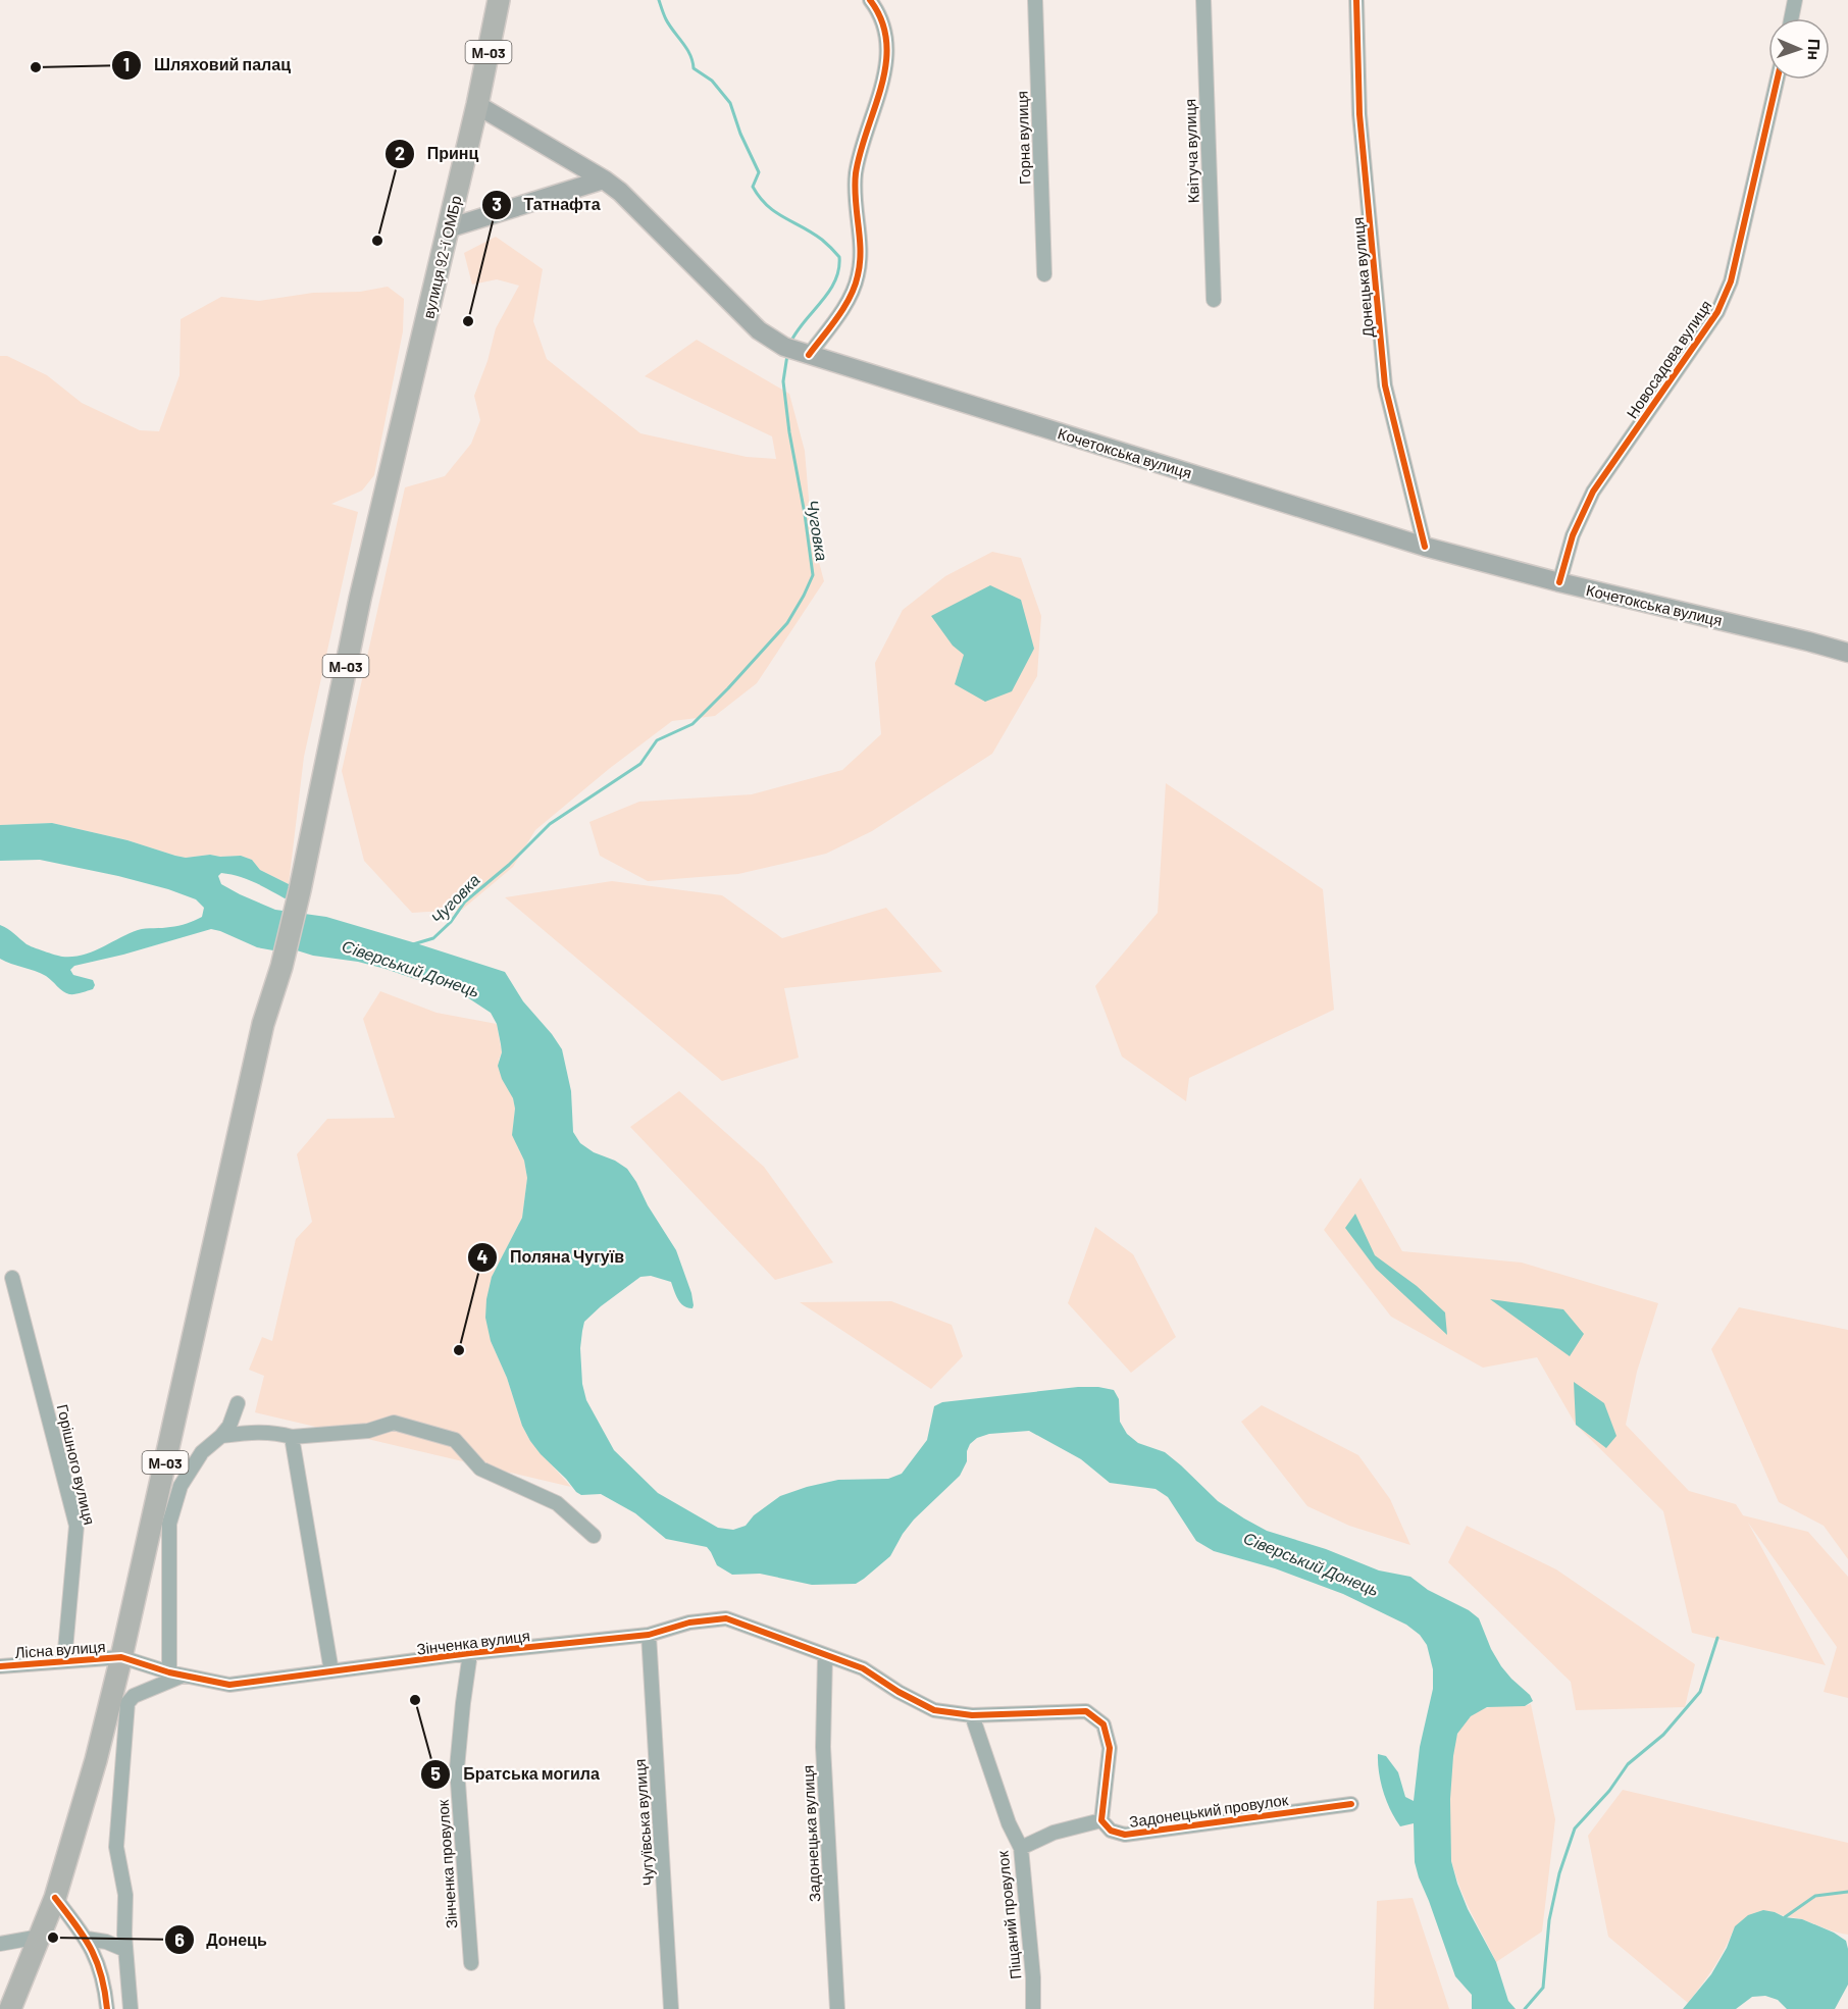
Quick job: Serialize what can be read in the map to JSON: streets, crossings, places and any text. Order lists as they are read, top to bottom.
{
  "streets": {
    "highway": ["М-03", "вулиця 92-ї ОМБр"],
    "main road": ["Кочетокська вулиця"],
    "street": [
      "Горна вулиця",
      "Квітуча вулиця",
      "Донецька вулиця",
      "Новосадова вулиця",
      "Горішного вулиця",
      "Зінченка вулиця",
      "Лісна вулиця",
      "Задонецький провулок",
      "Чугуївська вулиця",
      "Задонецька вулиця",
      "Зінченка провулок",
      "Піщаний провулок"
    ]
  },
  "crossings": [
    ["М-03", "вулиця 92-ї ОМБр"],
    ["М-03", "Зінченка вулиця"],
    ["М-03", "Лісна вулиця"],
    ["вулиця 92-ї ОМБр", "Кочетокська вулиця"],
    ["вулиця 92-ї ОМБр", "Зінченка вулиця"],
    ["вулиця 92-ї ОМБр", "Лісна вулиця"],
    ["Донецька вулиця", "Кочетокська вулиця"],
    ["Новосадова вулиця", "Кочетокська вулиця"],
    ["Горішного вулиця", "Лісна вулиця"],
    ["Зінченка вулиця", "Лісна вулиця"],
    ["Зінченка вулиця", "Чугуївська вулиця"],
    ["Зінченка вулиця", "Задонецька вулиця"],
    ["Зінченка вулиця", "Зінченка провулок"]
  ],
  "water": ["Чуговка", "Сіверський Донець"],
  "places": [
    "Шляховий палац",
    "Принц",
    "Татнафта",
    "Поляна Чугуїв",
    "Братська могила",
    "Донець"
  ],
  "north": "right"
}
